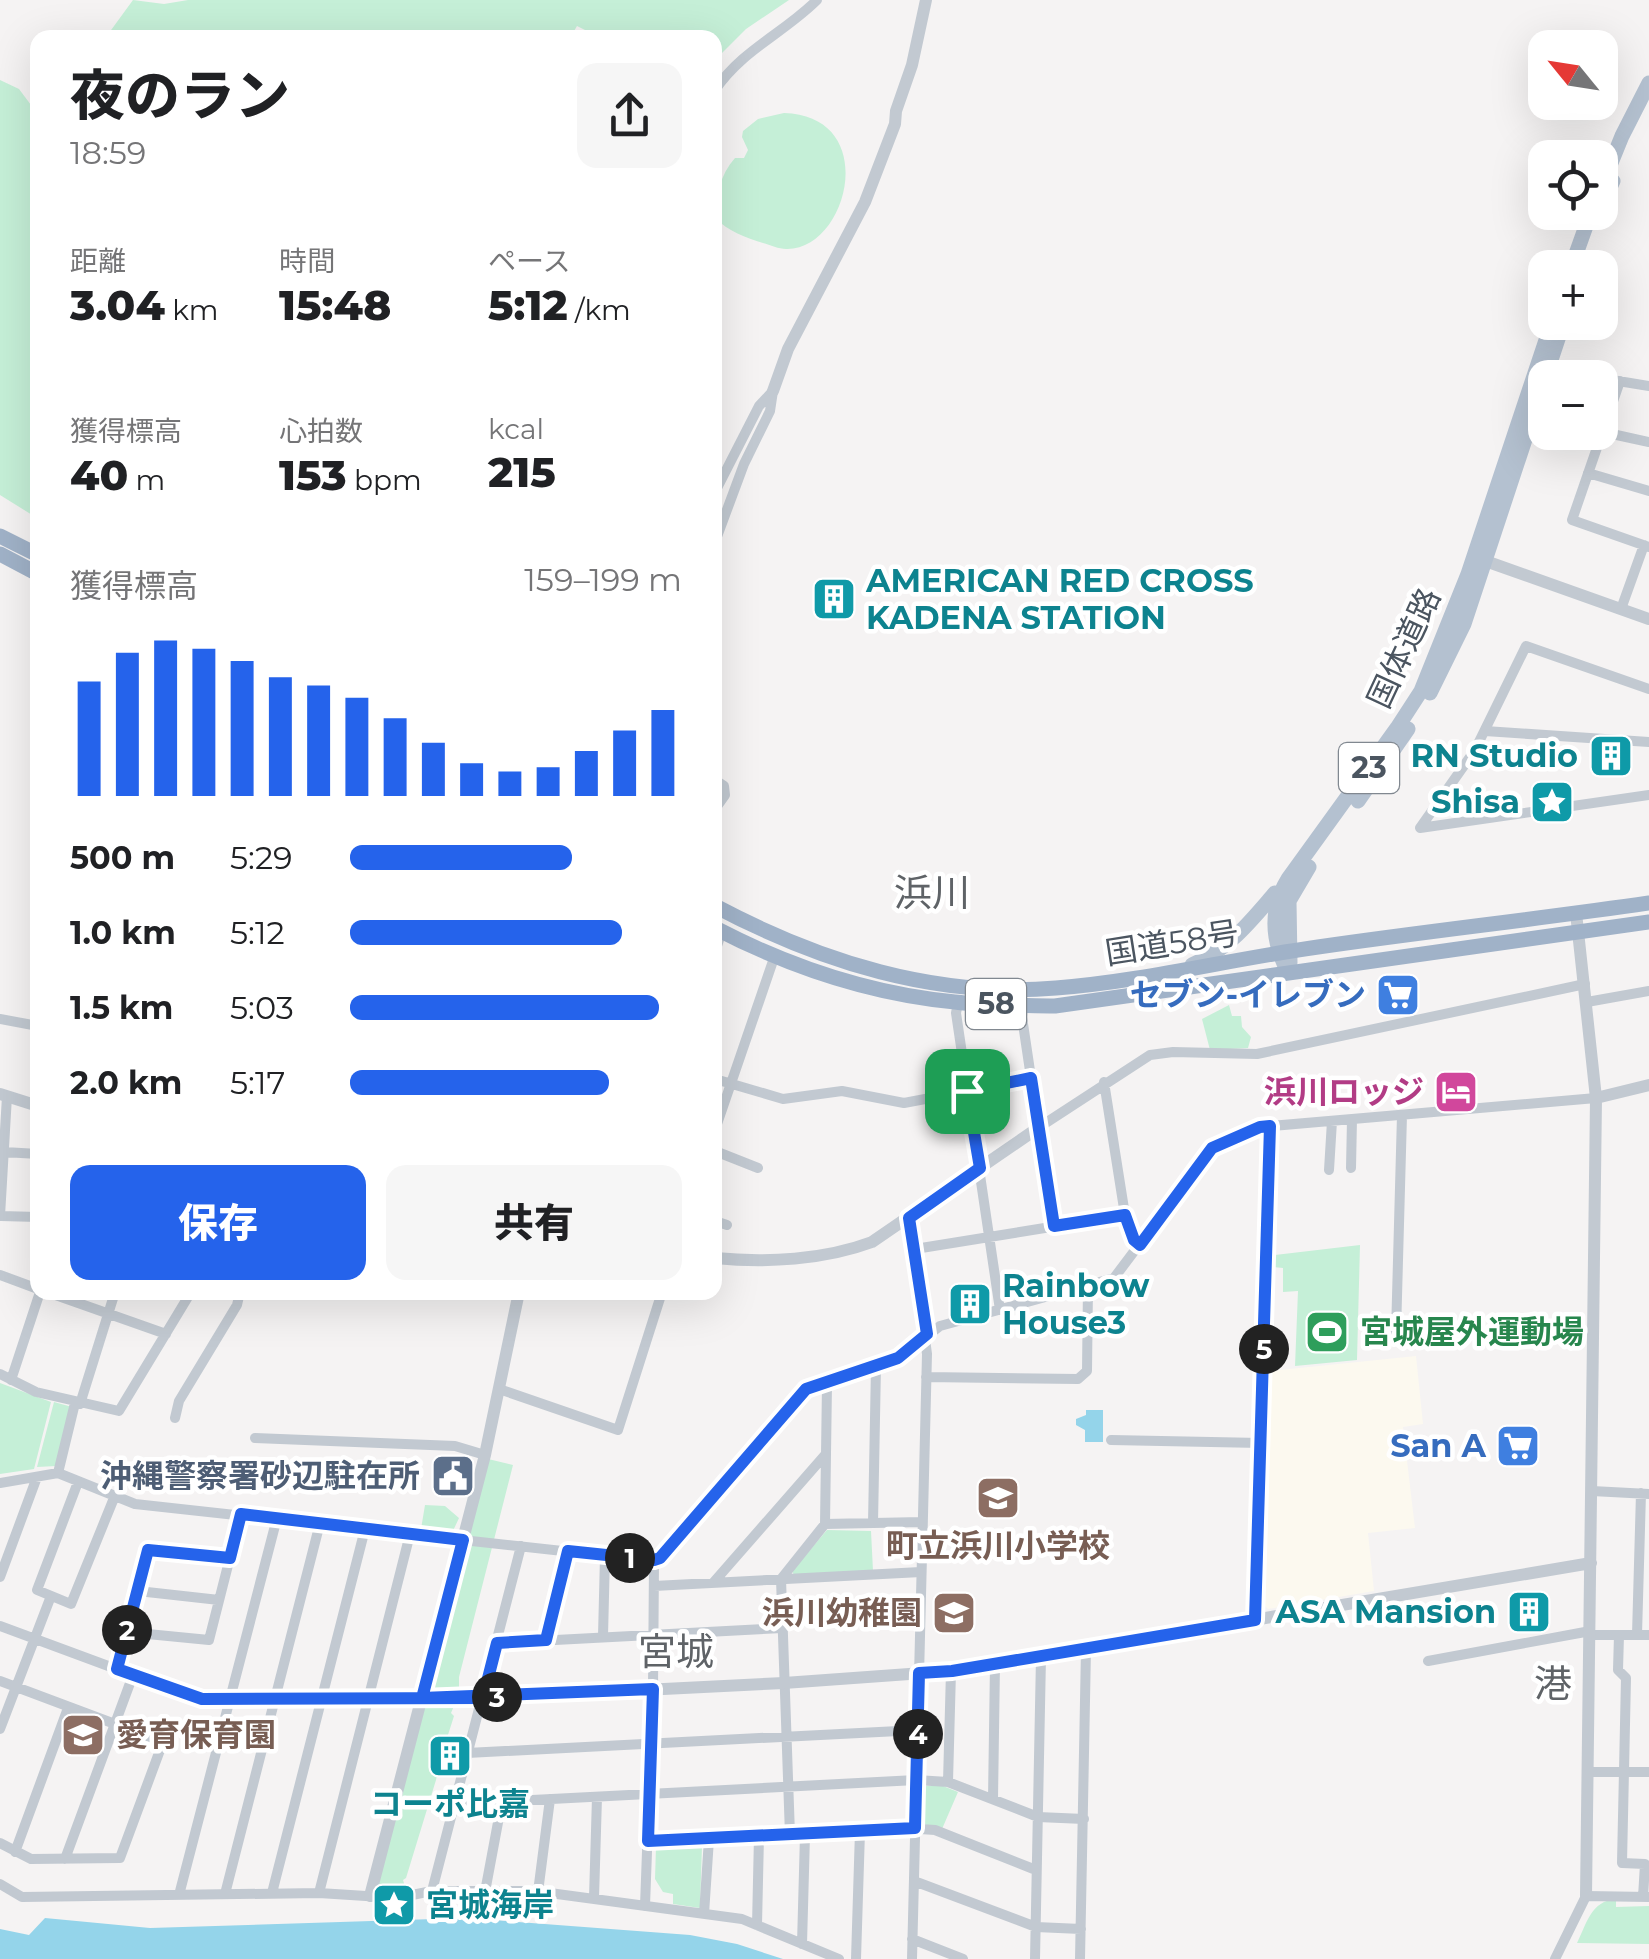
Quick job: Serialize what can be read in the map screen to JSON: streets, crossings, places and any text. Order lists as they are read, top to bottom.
{
  "streets": {
    "highway": ["国道58号", "58"],
    "main road": ["国体道路", "23"]
  },
  "crossings": [
    ["国体道路", "国道58号"]
  ],
  "districts": ["浜川", "宮城", "港"],
  "places": {
    "building": [
      "AMERICAN RED CROSS KADENA STATION",
      "RN Studio",
      "Rainbow House3",
      "ASA Mansion",
      "コーポ比嘉"
    ],
    "place": ["Shisa", "宮城海岸"],
    "supermarket": ["セブン-イレブン", "San A"],
    "hotel": ["浜川ロッジ"],
    "sports": ["宮城屋外運動場"],
    "public building": ["沖縄警察署砂辺駐在所"],
    "school or university": ["町立浜川小学校", "浜川幼稚園", "愛育保育園"]
  },
  "north": "top left",
  "page": {
    "map_buttons": ["+", "−"],
    "heading": ["夜のラン", "18:59"],
    "stats": [
      ["距離", "3.04 km"],
      ["時間", "15:48"],
      ["ペース", "5:12 /km"],
      ["獲得標高", "40 m"],
      ["心拍数", "153 bpm"],
      ["kcal", "215"]
    ],
    "chart": ["獲得標高", "159–199 m"],
    "list": [
      {
        "name": "500 m",
        "note": "5:29"
      },
      {
        "name": "1.0 km",
        "note": "5:12"
      },
      {
        "name": "1.5 km",
        "note": "5:03"
      },
      {
        "name": "2.0 km",
        "note": "5:17"
      }
    ],
    "buttons": ["保存", "共有"],
    "pins": [
      "5",
      "1",
      "2",
      "3",
      "4"
    ]
  }
}
